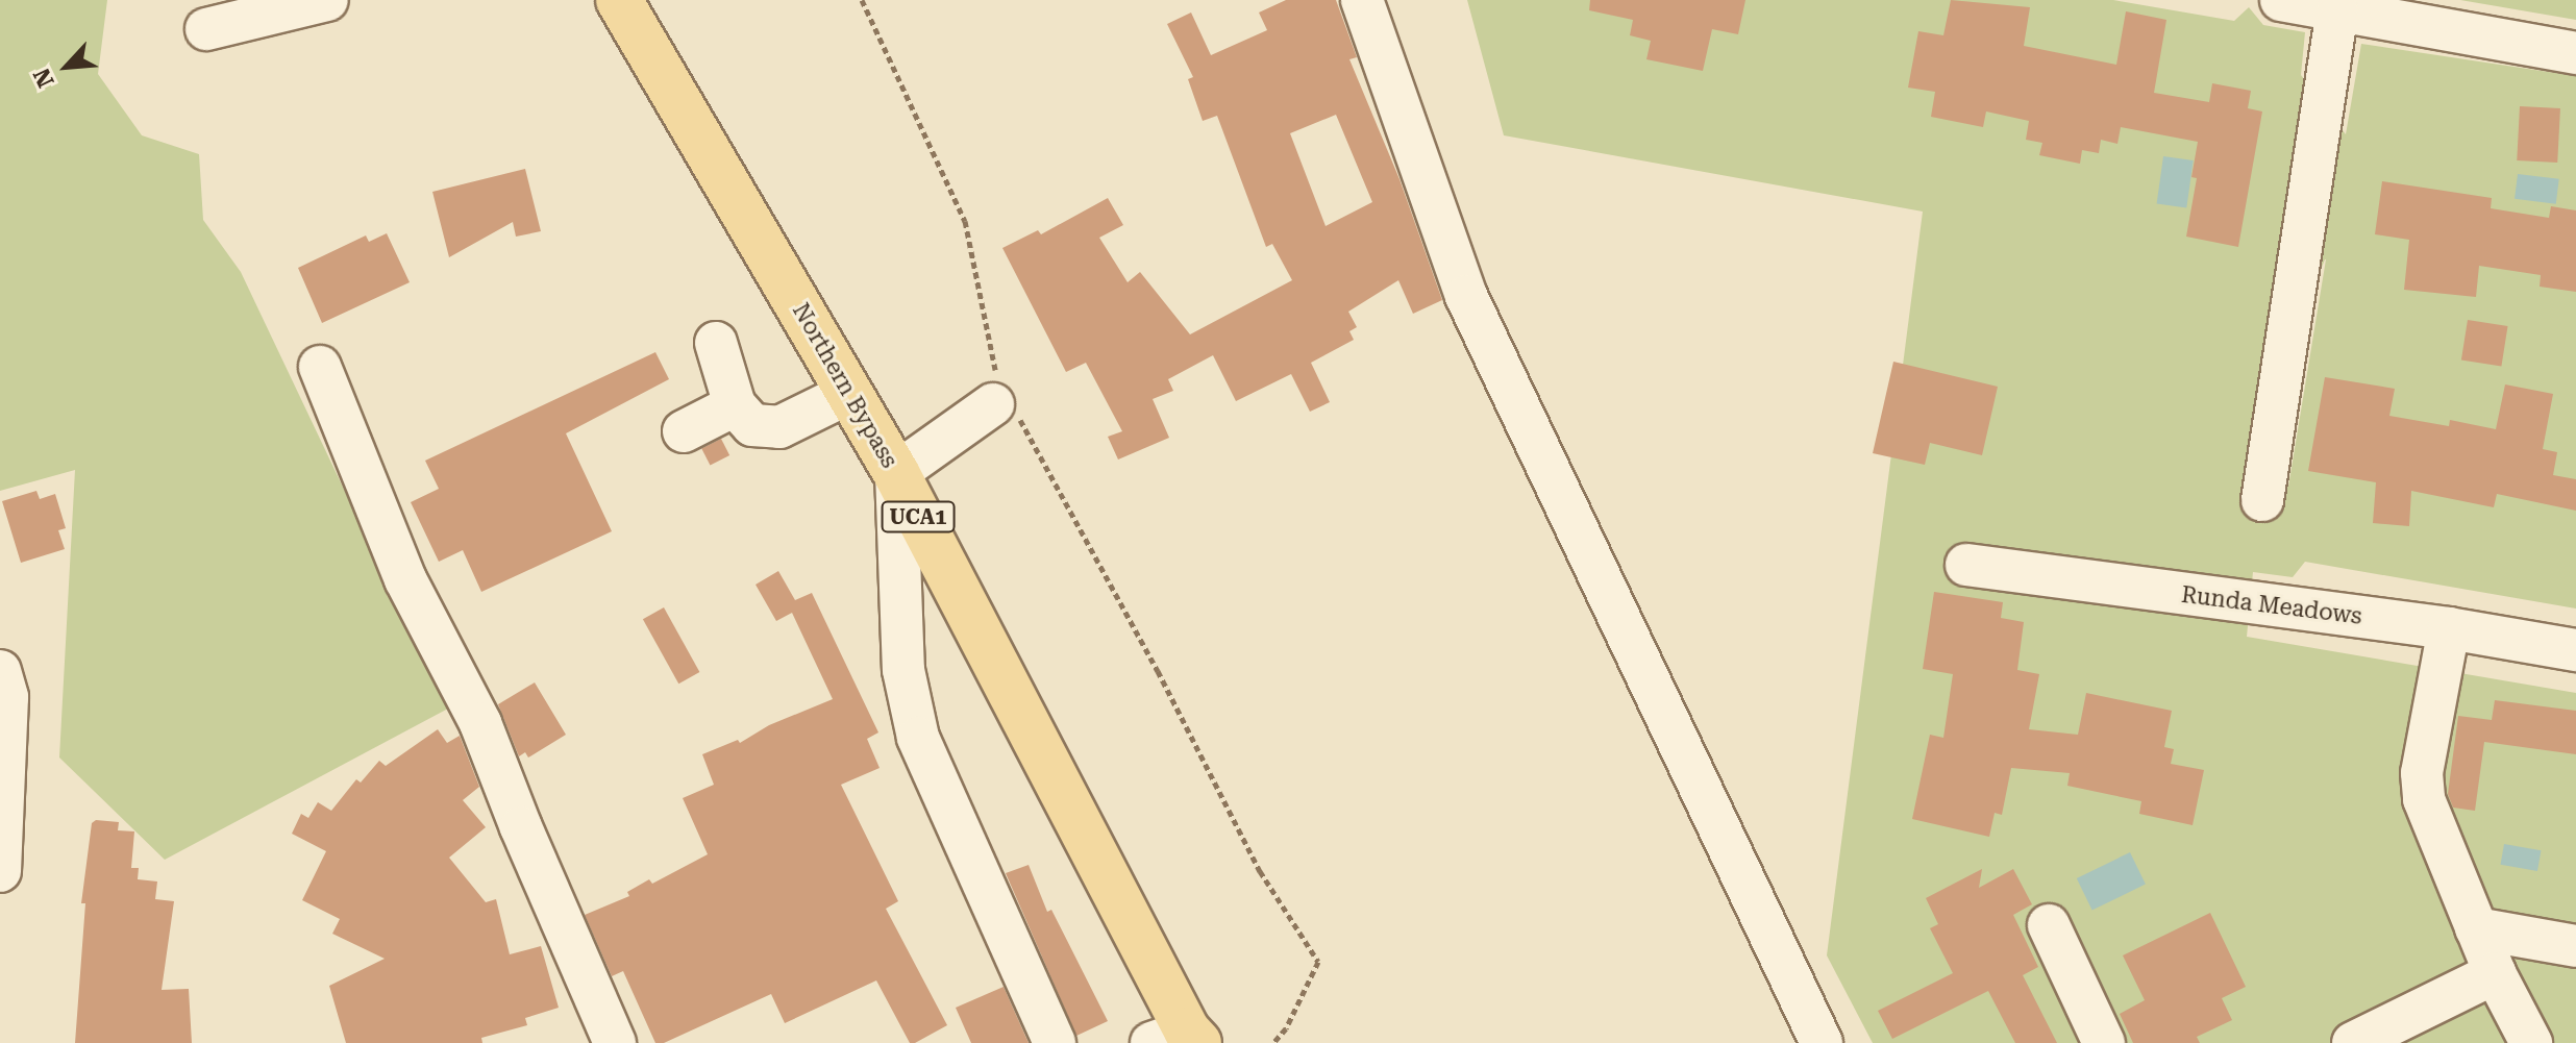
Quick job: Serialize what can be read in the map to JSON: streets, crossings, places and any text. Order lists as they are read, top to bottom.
{
  "streets": {
    "main road": ["Northern Bypass", "UCA1"],
    "street": ["Runda Meadows"]
  },
  "north": "bottom left"
}
